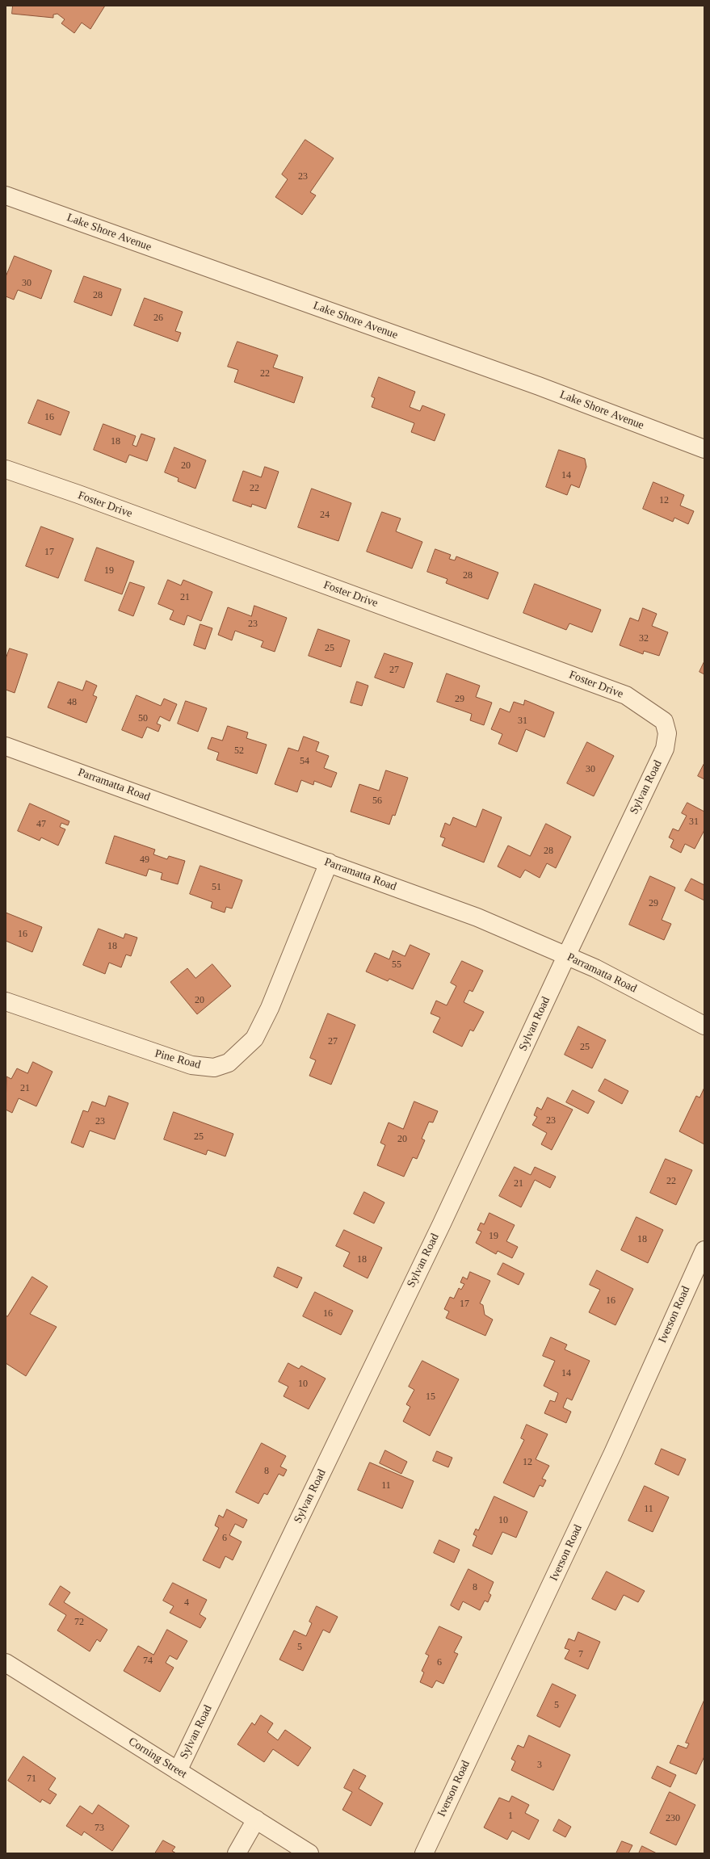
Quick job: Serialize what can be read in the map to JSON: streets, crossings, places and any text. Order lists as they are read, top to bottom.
{
  "streets": {
    "street": [
      "Lake Shore Avenue",
      "Foster Drive",
      "Parramatta Road",
      "Sylvan Road",
      "Pine Road",
      "Iverson Road",
      "Corning Street"
    ]
  },
  "crossings": [
    ["Foster Drive", "Sylvan Road"],
    ["Parramatta Road", "Sylvan Road"],
    ["Parramatta Road", "Pine Road"],
    ["Sylvan Road", "Corning Street"]
  ],
  "house_numbers": [
    "23",
    "30",
    "28",
    "26",
    "22",
    "16",
    "18",
    "20",
    "14",
    "22",
    "12",
    "24",
    "17",
    "19",
    "28",
    "21",
    "23",
    "32",
    "25",
    "27",
    "29",
    "48",
    "50",
    "31",
    "52",
    "54",
    "30",
    "56",
    "31",
    "47",
    "28",
    "49",
    "51",
    "29",
    "16",
    "18",
    "55",
    "20",
    "27",
    "25",
    "21",
    "23",
    "23",
    "25",
    "20",
    "22",
    "21",
    "19",
    "18",
    "18",
    "16",
    "17",
    "16",
    "14",
    "10",
    "15",
    "12",
    "8",
    "11",
    "11",
    "10",
    "6",
    "8",
    "4",
    "72",
    "5",
    "7",
    "74",
    "6",
    "5",
    "3",
    "71",
    "1",
    "230",
    "73"
  ]
}
